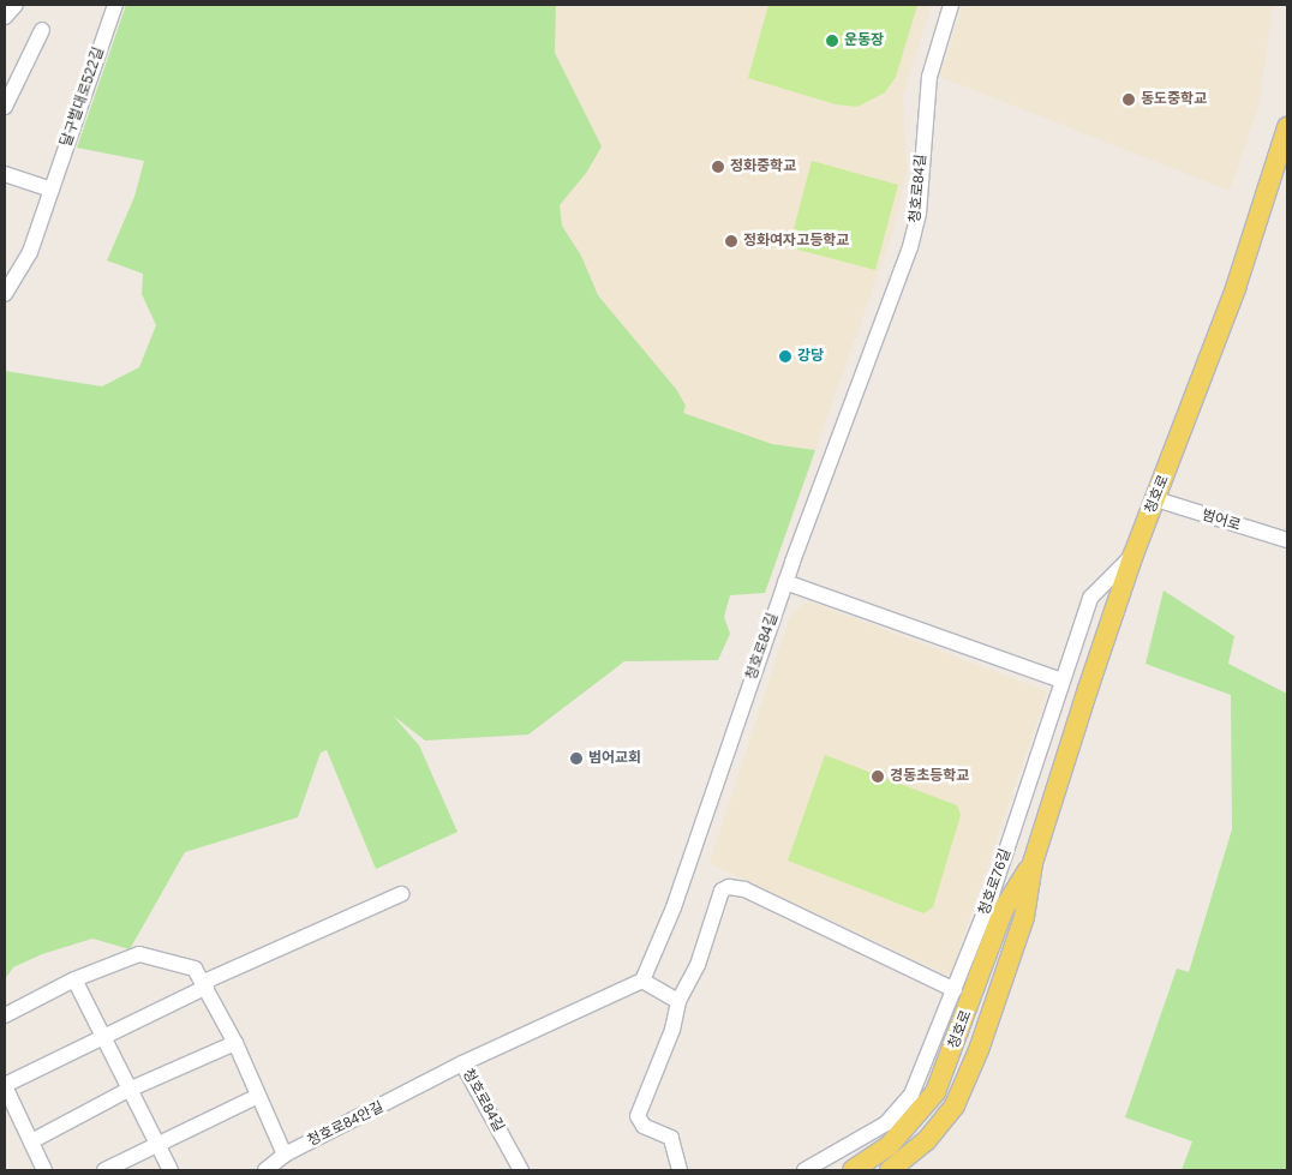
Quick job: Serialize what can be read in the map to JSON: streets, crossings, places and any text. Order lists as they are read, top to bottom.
{
  "streets": {
    "main road": ["청호로"],
    "street": [
      "달구벌대로522길",
      "청호로84길",
      "범어로",
      "청호로76길",
      "청호로84안길"
    ]
  },
  "crossings": [
    ["청호로84길", "청호로84안길"],
    ["청호로", "범어로"],
    ["청호로", "청호로76길"]
  ],
  "places": [
    "운동장",
    "동도중학교",
    "정화중학교",
    "정화여자고등학교",
    "강당",
    "범어교회",
    "경동초등학교"
  ]
}
